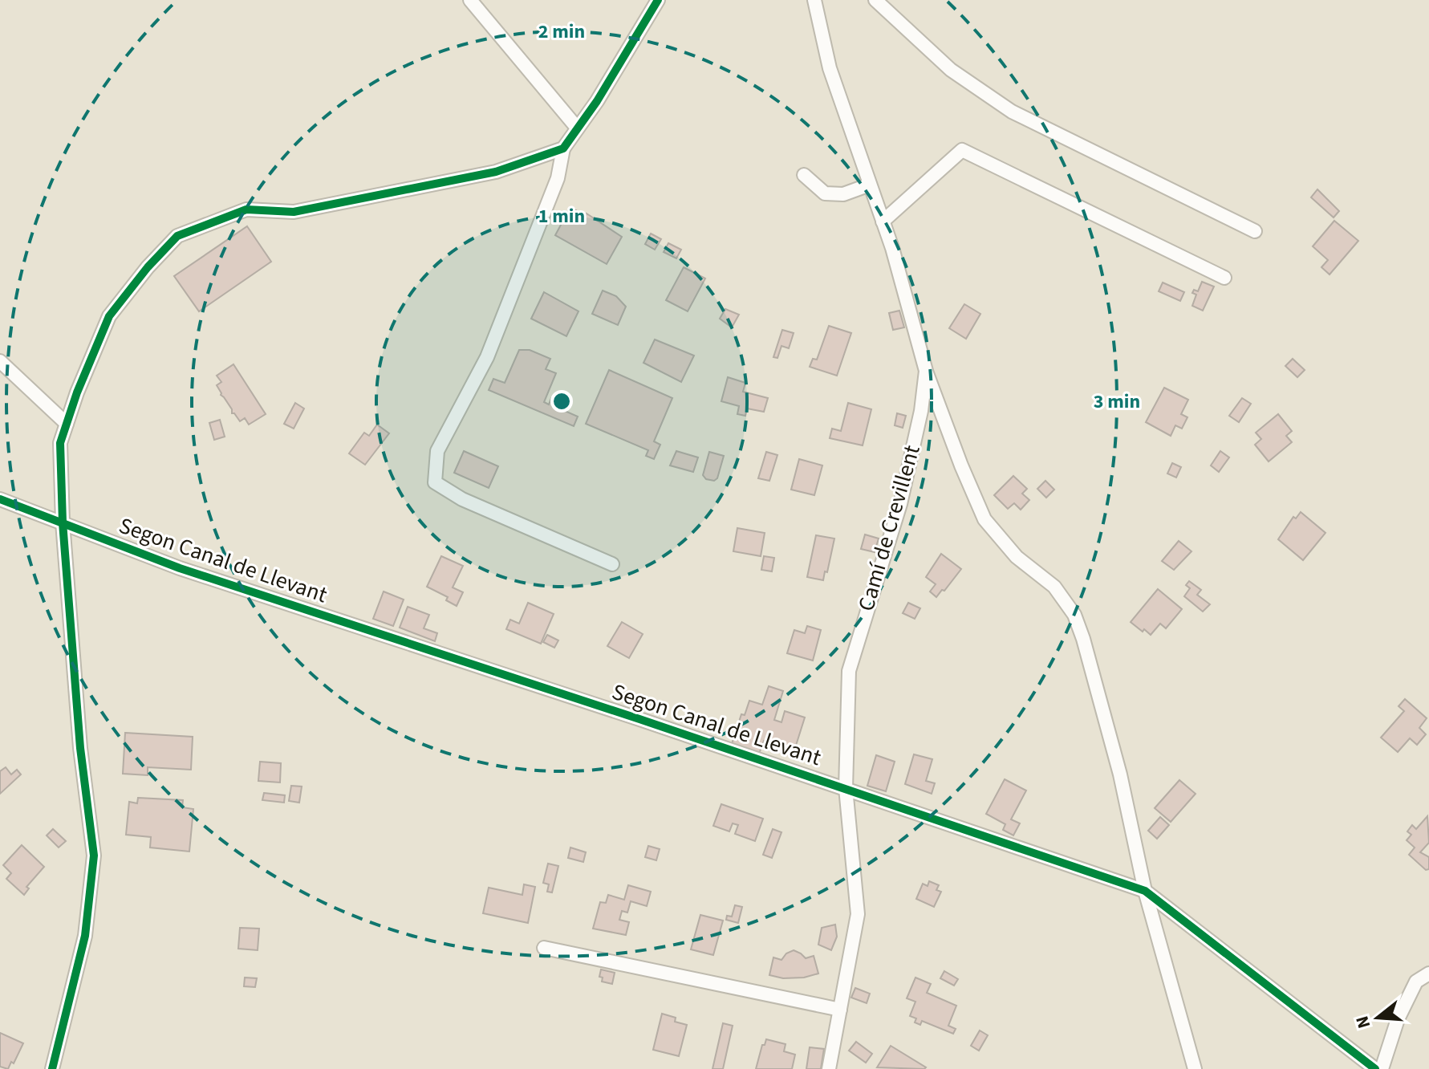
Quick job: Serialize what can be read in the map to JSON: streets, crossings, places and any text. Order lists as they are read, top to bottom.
{
  "streets": {
    "street": ["Camí de Crevillent", "Segon Canal de Llevant"]
  },
  "crossings": [
    ["Camí de Crevillent", "Segon Canal de Llevant"]
  ],
  "north": "left",
  "rings": ["2 min", "1 min", "3 min"]
}
